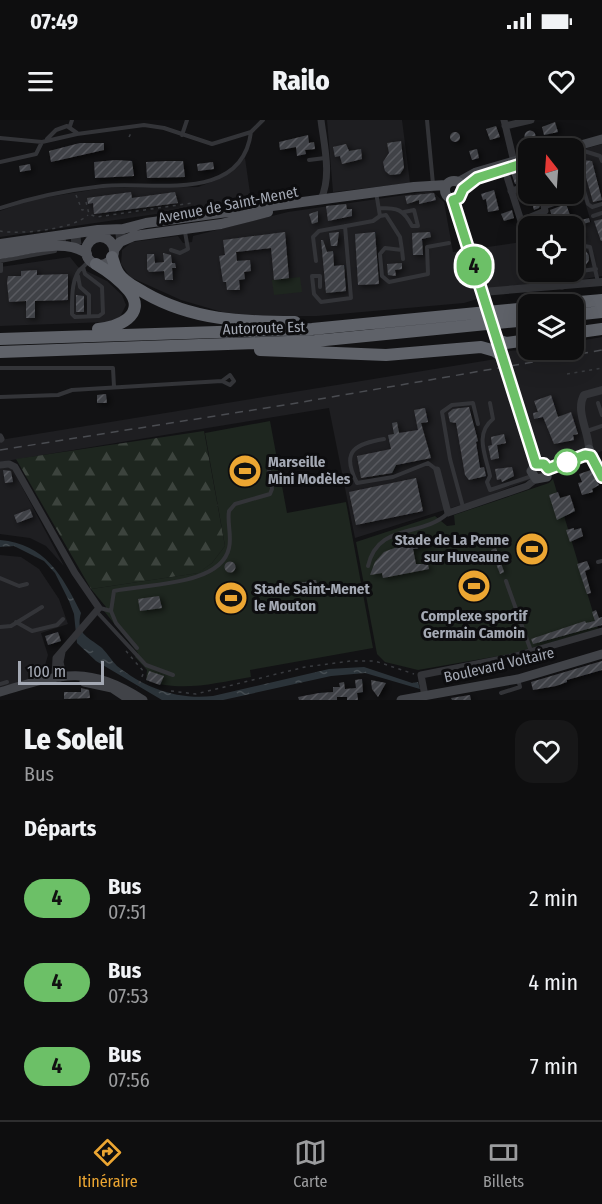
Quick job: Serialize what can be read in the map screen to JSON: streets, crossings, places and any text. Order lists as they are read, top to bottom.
{
  "streets": {
    "highway": ["Autoroute Est"],
    "main road": ["Avenue de Saint-Menet", "Boulevard Voltaire"]
  },
  "places": {
    "sports": [
      "Marseille Mini Modèles",
      "Stade de La Penne sur Huveaune",
      "Complexe sportif Germain Camoin",
      "Stade Saint-Menet le Mouton"
    ]
  },
  "lines": ["bus line 4"],
  "scale_bar": "100 m",
  "north": "top",
  "page": {
    "status": "07:49",
    "header": "Railo",
    "on_map": "4",
    "scale": "100 m",
    "heading": [
      ["Le Soleil", "Bus"],
      "Départs"
    ],
    "list": [
      {
        "mark": "4",
        "name": "Bus",
        "note": "07:51",
        "value": "2 min"
      },
      {
        "mark": "4",
        "name": "Bus",
        "note": "07:53",
        "value": "4 min"
      },
      {
        "mark": "4",
        "name": "Bus",
        "note": "07:56",
        "value": "7 min"
      }
    ],
    "tabs": ["Itinéraire", "Carte", "Billets"]
  }
}
